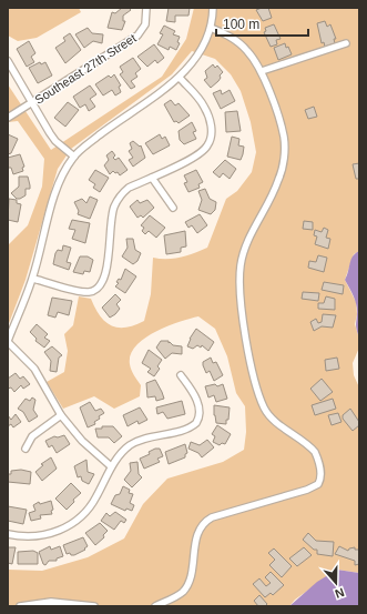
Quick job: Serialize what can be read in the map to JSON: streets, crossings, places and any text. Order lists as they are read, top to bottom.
{
  "streets": {
    "street": ["Southeast 27th Street"]
  },
  "scale_bar": "100 m",
  "north": "bottom"
}
